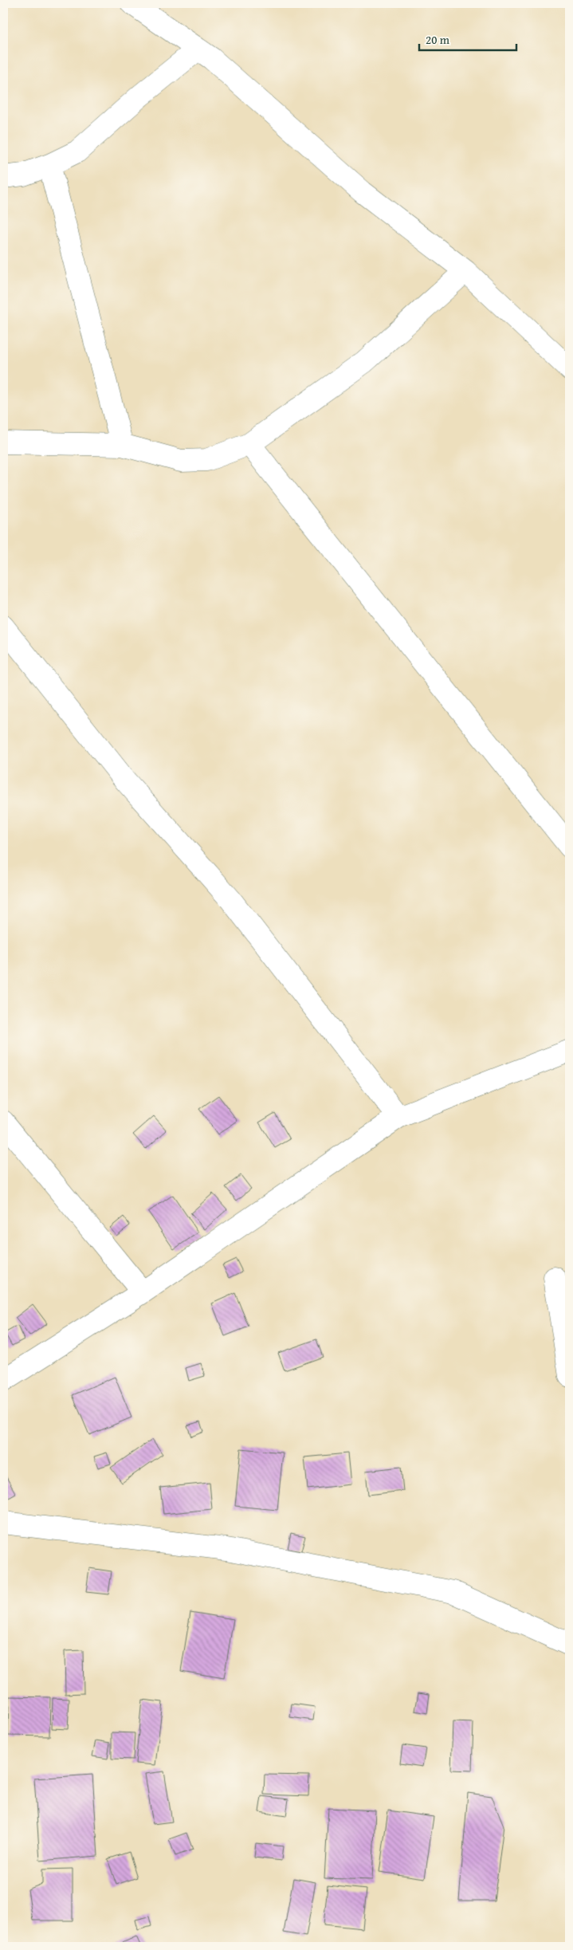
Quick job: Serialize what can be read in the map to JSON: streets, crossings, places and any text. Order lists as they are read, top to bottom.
{
  "scale_bar": "20 m"
}
